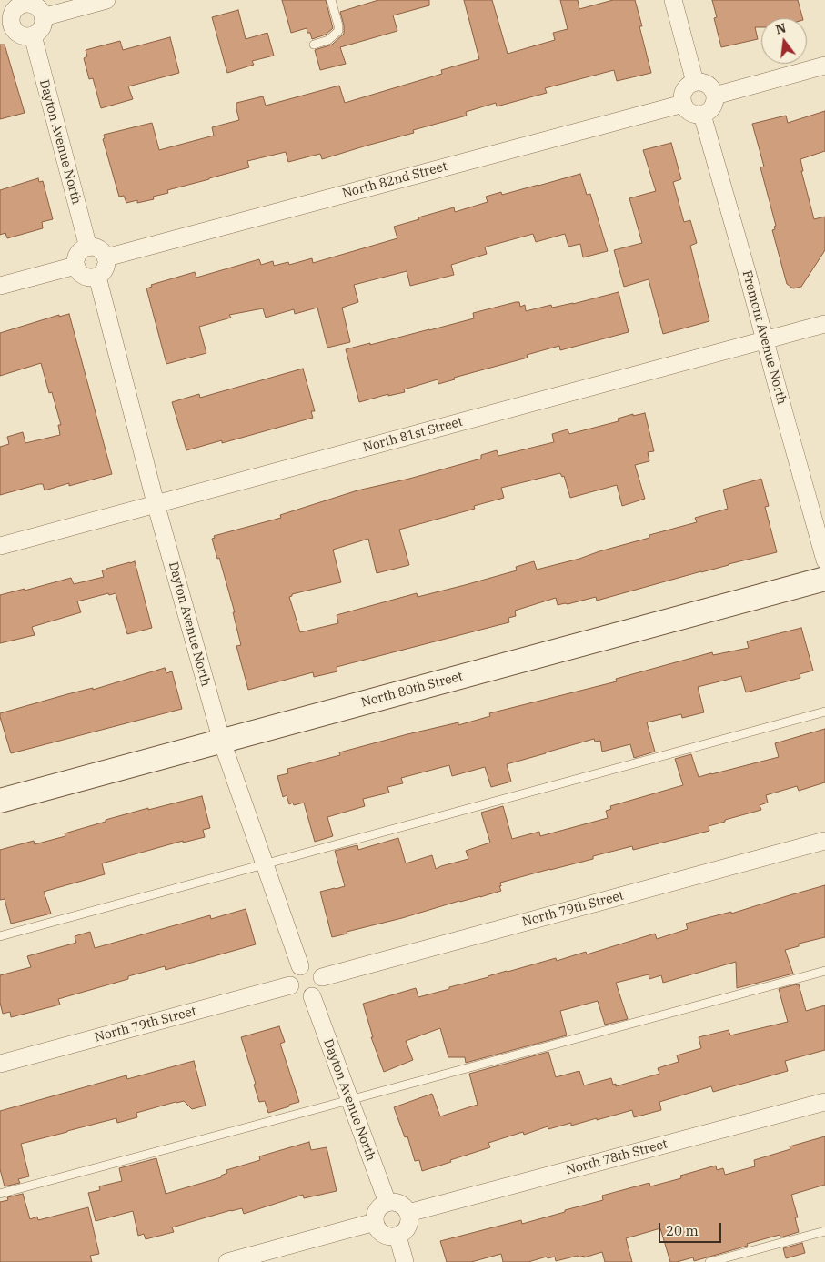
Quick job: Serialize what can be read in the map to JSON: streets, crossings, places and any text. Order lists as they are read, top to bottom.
{
  "streets": {
    "street": [
      "Dayton Avenue North",
      "North 82nd Street",
      "Fremont Avenue North",
      "North 81st Street",
      "North 80th Street",
      "North 79th Street",
      "North 78th Street"
    ]
  },
  "crossings": [
    ["Dayton Avenue North", "North 82nd Street"],
    ["Dayton Avenue North", "North 81st Street"],
    ["Dayton Avenue North", "North 80th Street"],
    ["Dayton Avenue North", "North 79th Street"],
    ["Dayton Avenue North", "North 78th Street"],
    ["North 82nd Street", "Fremont Avenue North"],
    ["Fremont Avenue North", "North 81st Street"]
  ],
  "scale_bar": "20 m",
  "north": "top"
}
